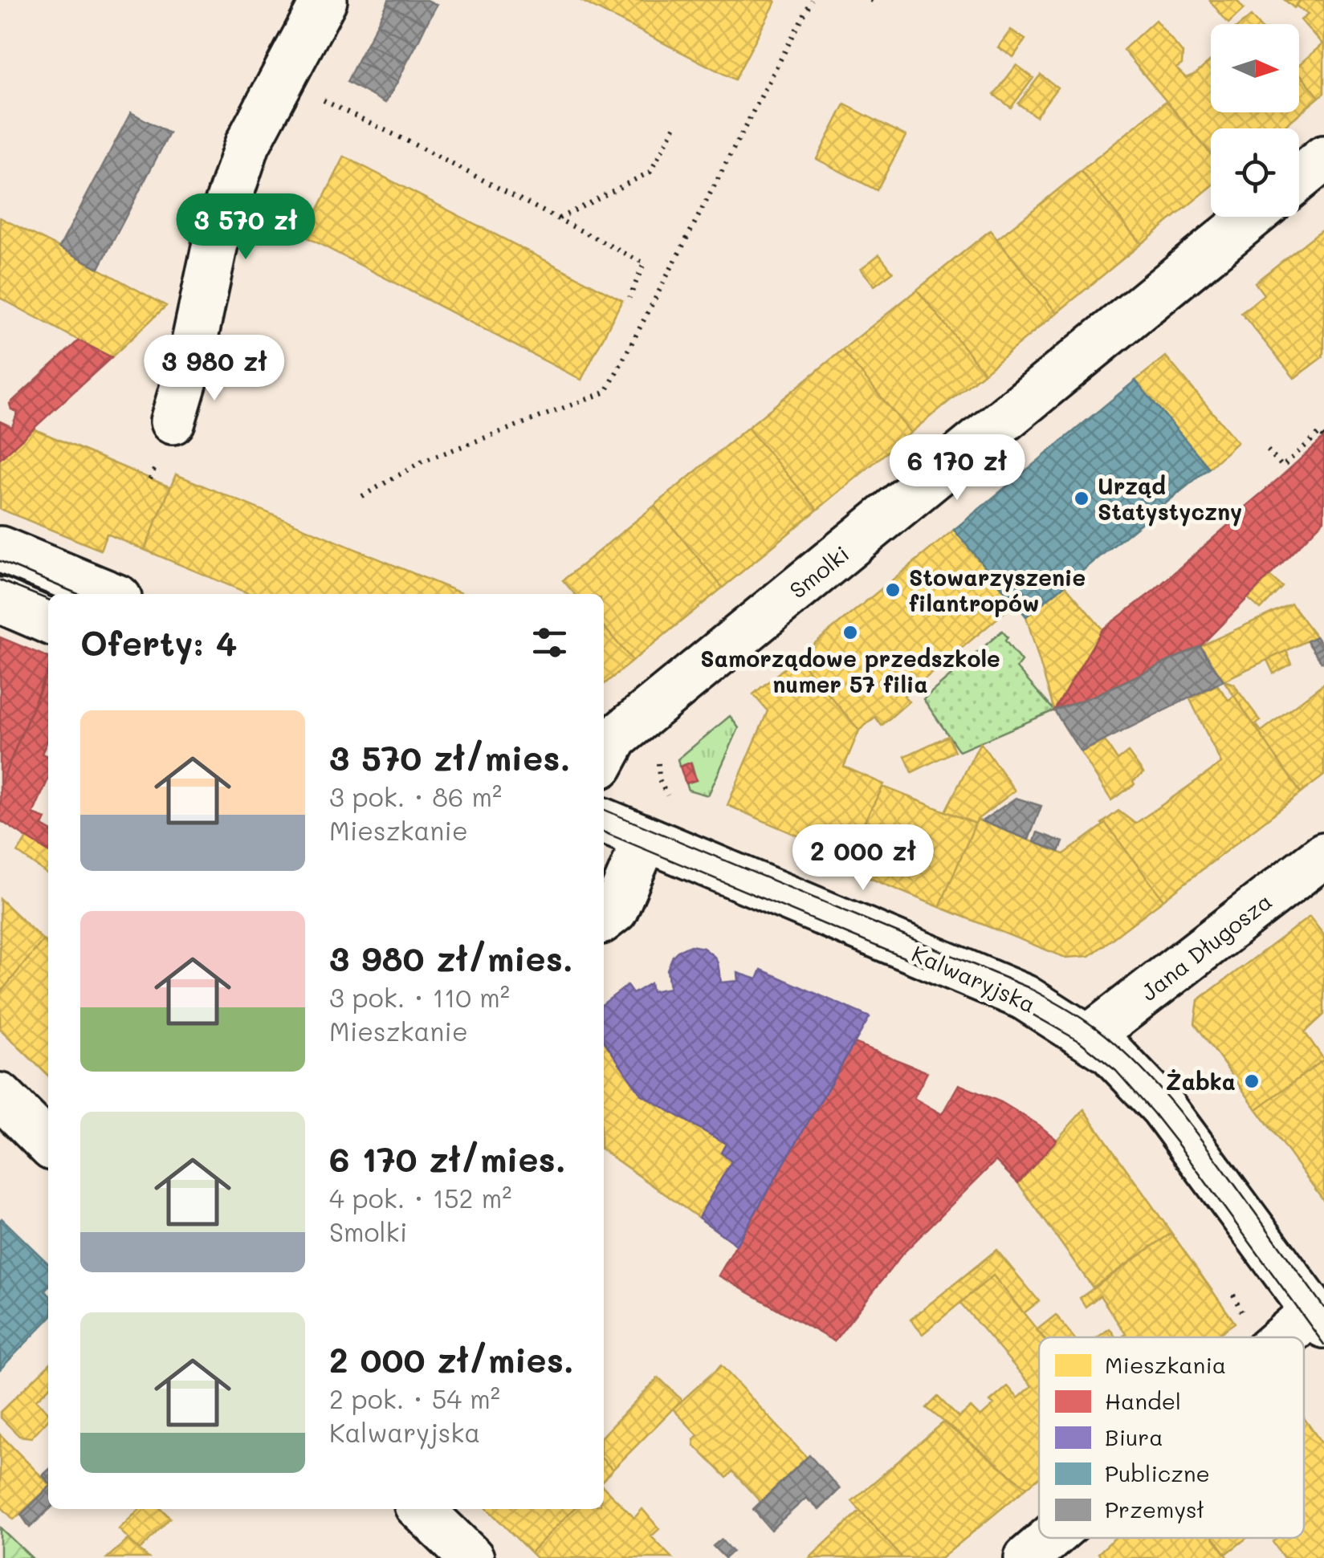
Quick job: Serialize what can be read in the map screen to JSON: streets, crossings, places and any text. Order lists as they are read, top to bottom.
{
  "streets": {
    "street": ["Smolki", "Jana Długosza", "Kalwaryjska"]
  },
  "crossings": [
    ["Jana Długosza", "Kalwaryjska"]
  ],
  "places": [
    "Urząd Statystyczny",
    "Stowarzyszenie filantropów",
    "Samorządowe przedszkole numer 57 filia",
    "Żabka"
  ],
  "legend": [
    "Mieszkania",
    "Handel",
    "Biura",
    "Publiczne",
    "Przemysł"
  ],
  "north": "right",
  "page": {
    "price": [
      "3 570 zł",
      "3 980 zł",
      "6 170 zł",
      "2 000 zł"
    ],
    "heading": "Oferty: 4",
    "list": [
      {
        "name": "3 570 zł/mies.",
        "note": "3 pok. · 86 m² · Mieszkanie"
      },
      {
        "name": "3 980 zł/mies.",
        "note": "3 pok. · 110 m² · Mieszkanie"
      },
      {
        "name": "6 170 zł/mies.",
        "note": "4 pok. · 152 m² · Smolki"
      },
      {
        "name": "2 000 zł/mies.",
        "note": "2 pok. · 54 m² · Kalwaryjska"
      }
    ]
  }
}
